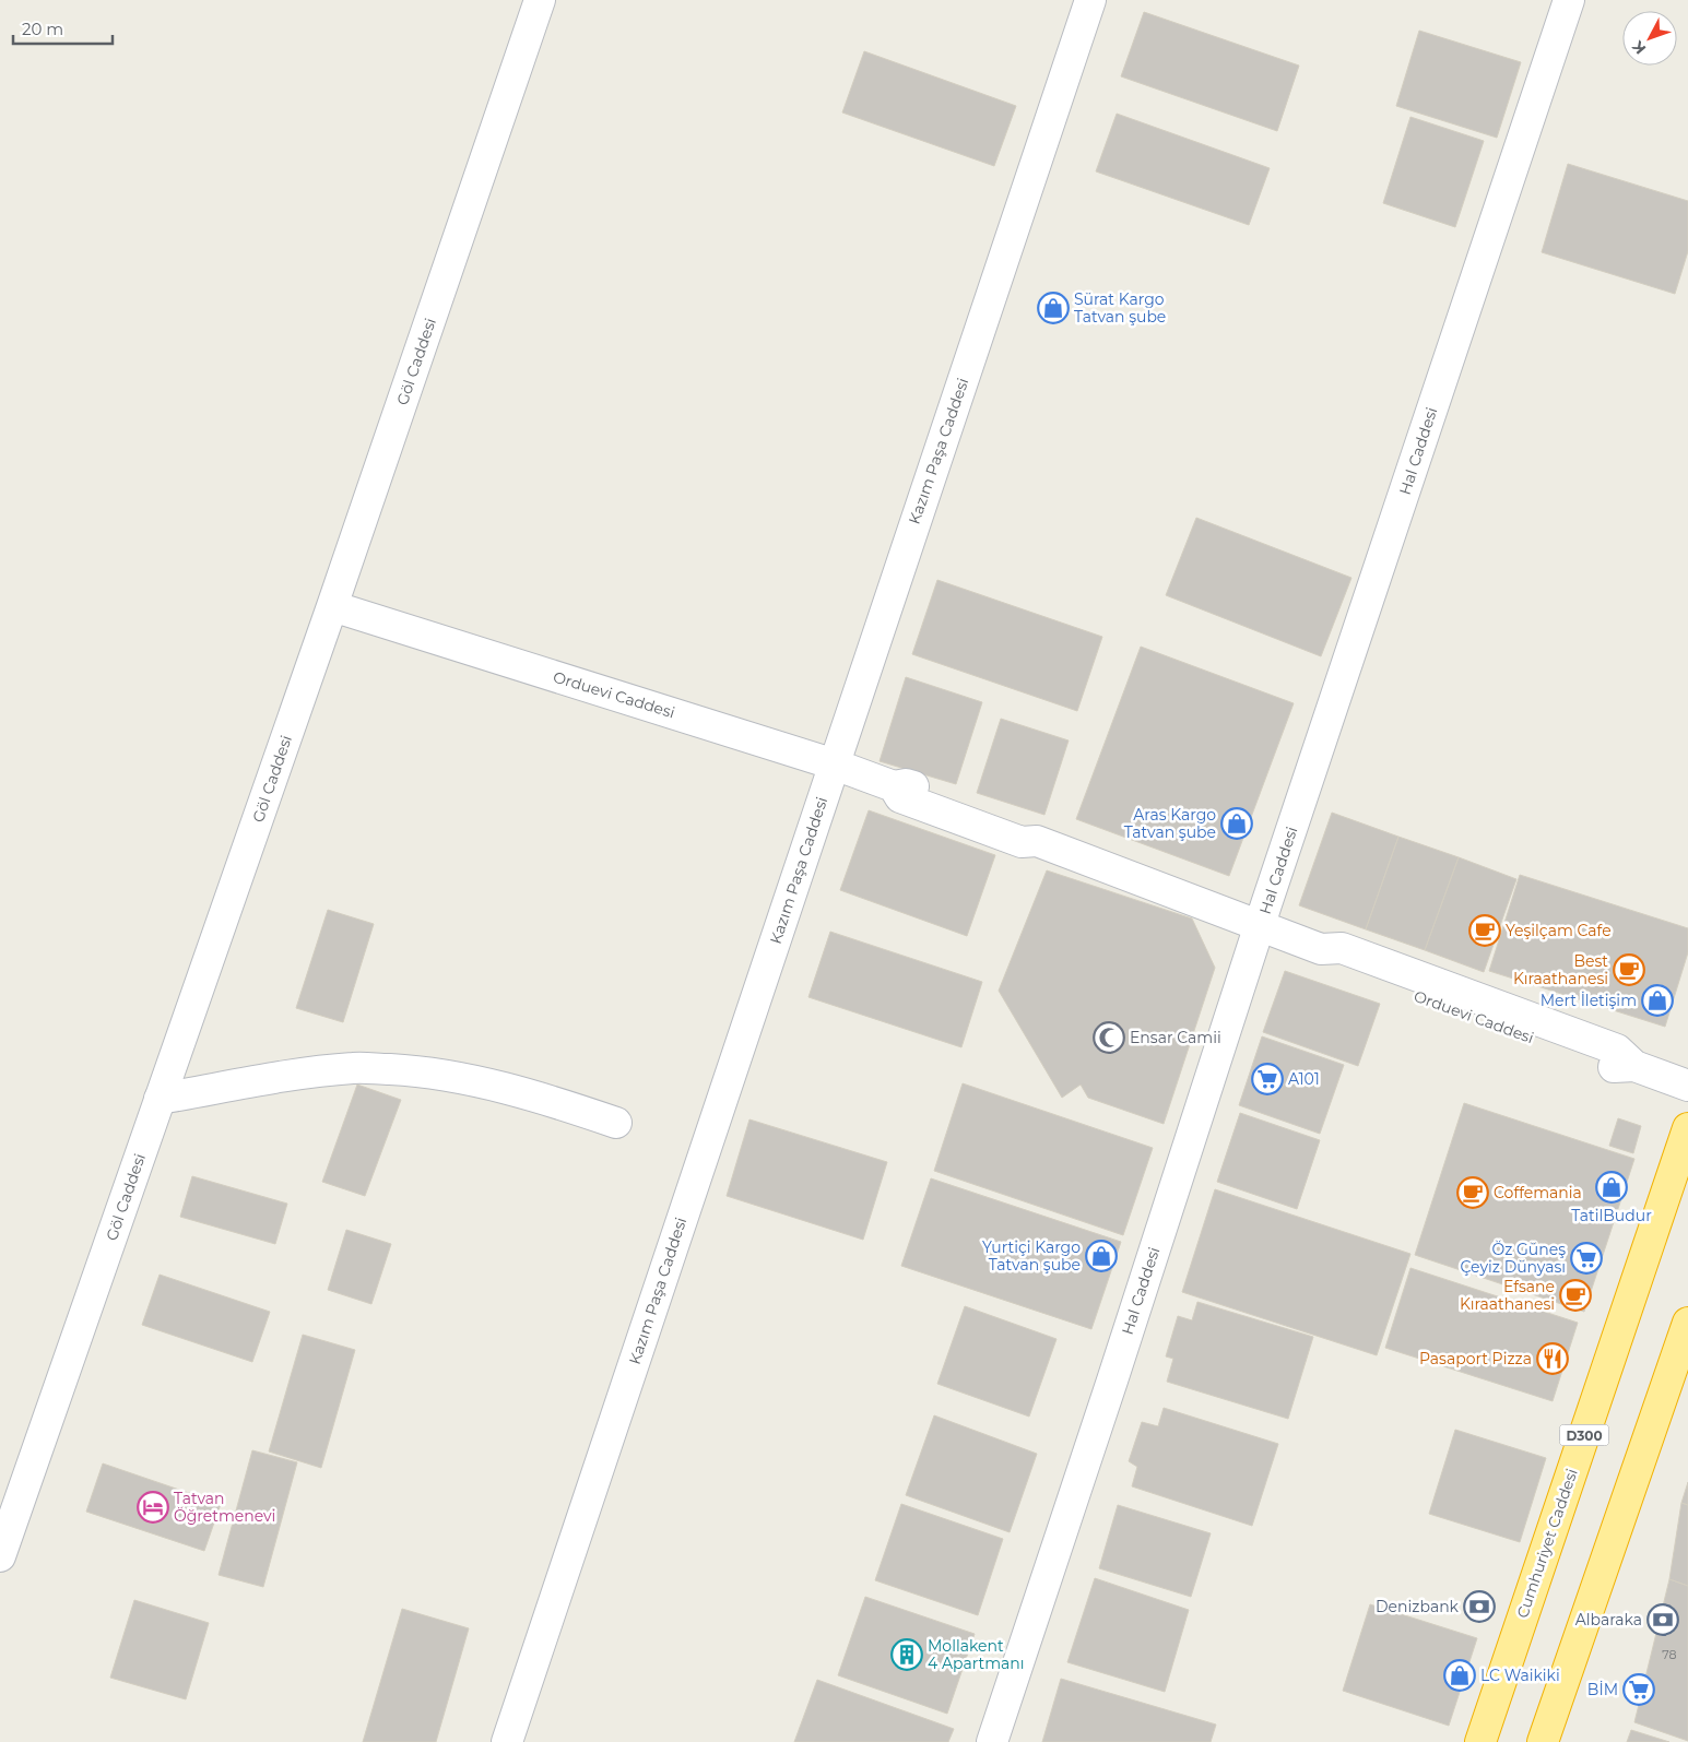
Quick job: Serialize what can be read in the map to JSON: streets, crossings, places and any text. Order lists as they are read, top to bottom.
{
  "streets": {
    "highway": ["D300", "Cumhuriyet Caddesi"],
    "street": [
      "Göl Caddesi",
      "Kazım Paşa Caddesi",
      "Hal Caddesi",
      "Orduevi Caddesi"
    ]
  },
  "crossings": [
    ["Göl Caddesi", "Orduevi Caddesi"],
    ["Kazım Paşa Caddesi", "Orduevi Caddesi"],
    ["Hal Caddesi", "Orduevi Caddesi"]
  ],
  "places": {
    "shop": [
      "Sürat Kargo Tatvan şube",
      "Aras Kargo Tatvan şube",
      "Mert İletişim",
      "TatilBudur",
      "Yurtiçi Kargo Tatvan şube",
      "LC Waikiki"
    ],
    "cafe": [
      "Yeşilçam Cafe",
      "Best Kıraathanesi",
      "Coffemania",
      "Efsane Kıraathanesi"
    ],
    "mosque": ["Ensar Camii"],
    "supermarket": ["A101", "Öz Güneş Çeyiz Dünyası", "BİM"],
    "restaurant": ["Pasaport Pizza"],
    "hotel": ["Tatvan Öğretmenevi"],
    "bank": ["Denizbank", "Albaraka"],
    "building": ["Mollakent 4 Apartmanı"]
  },
  "house_numbers": ["78"],
  "scale_bar": "20 m",
  "north": "bottom left"
}
